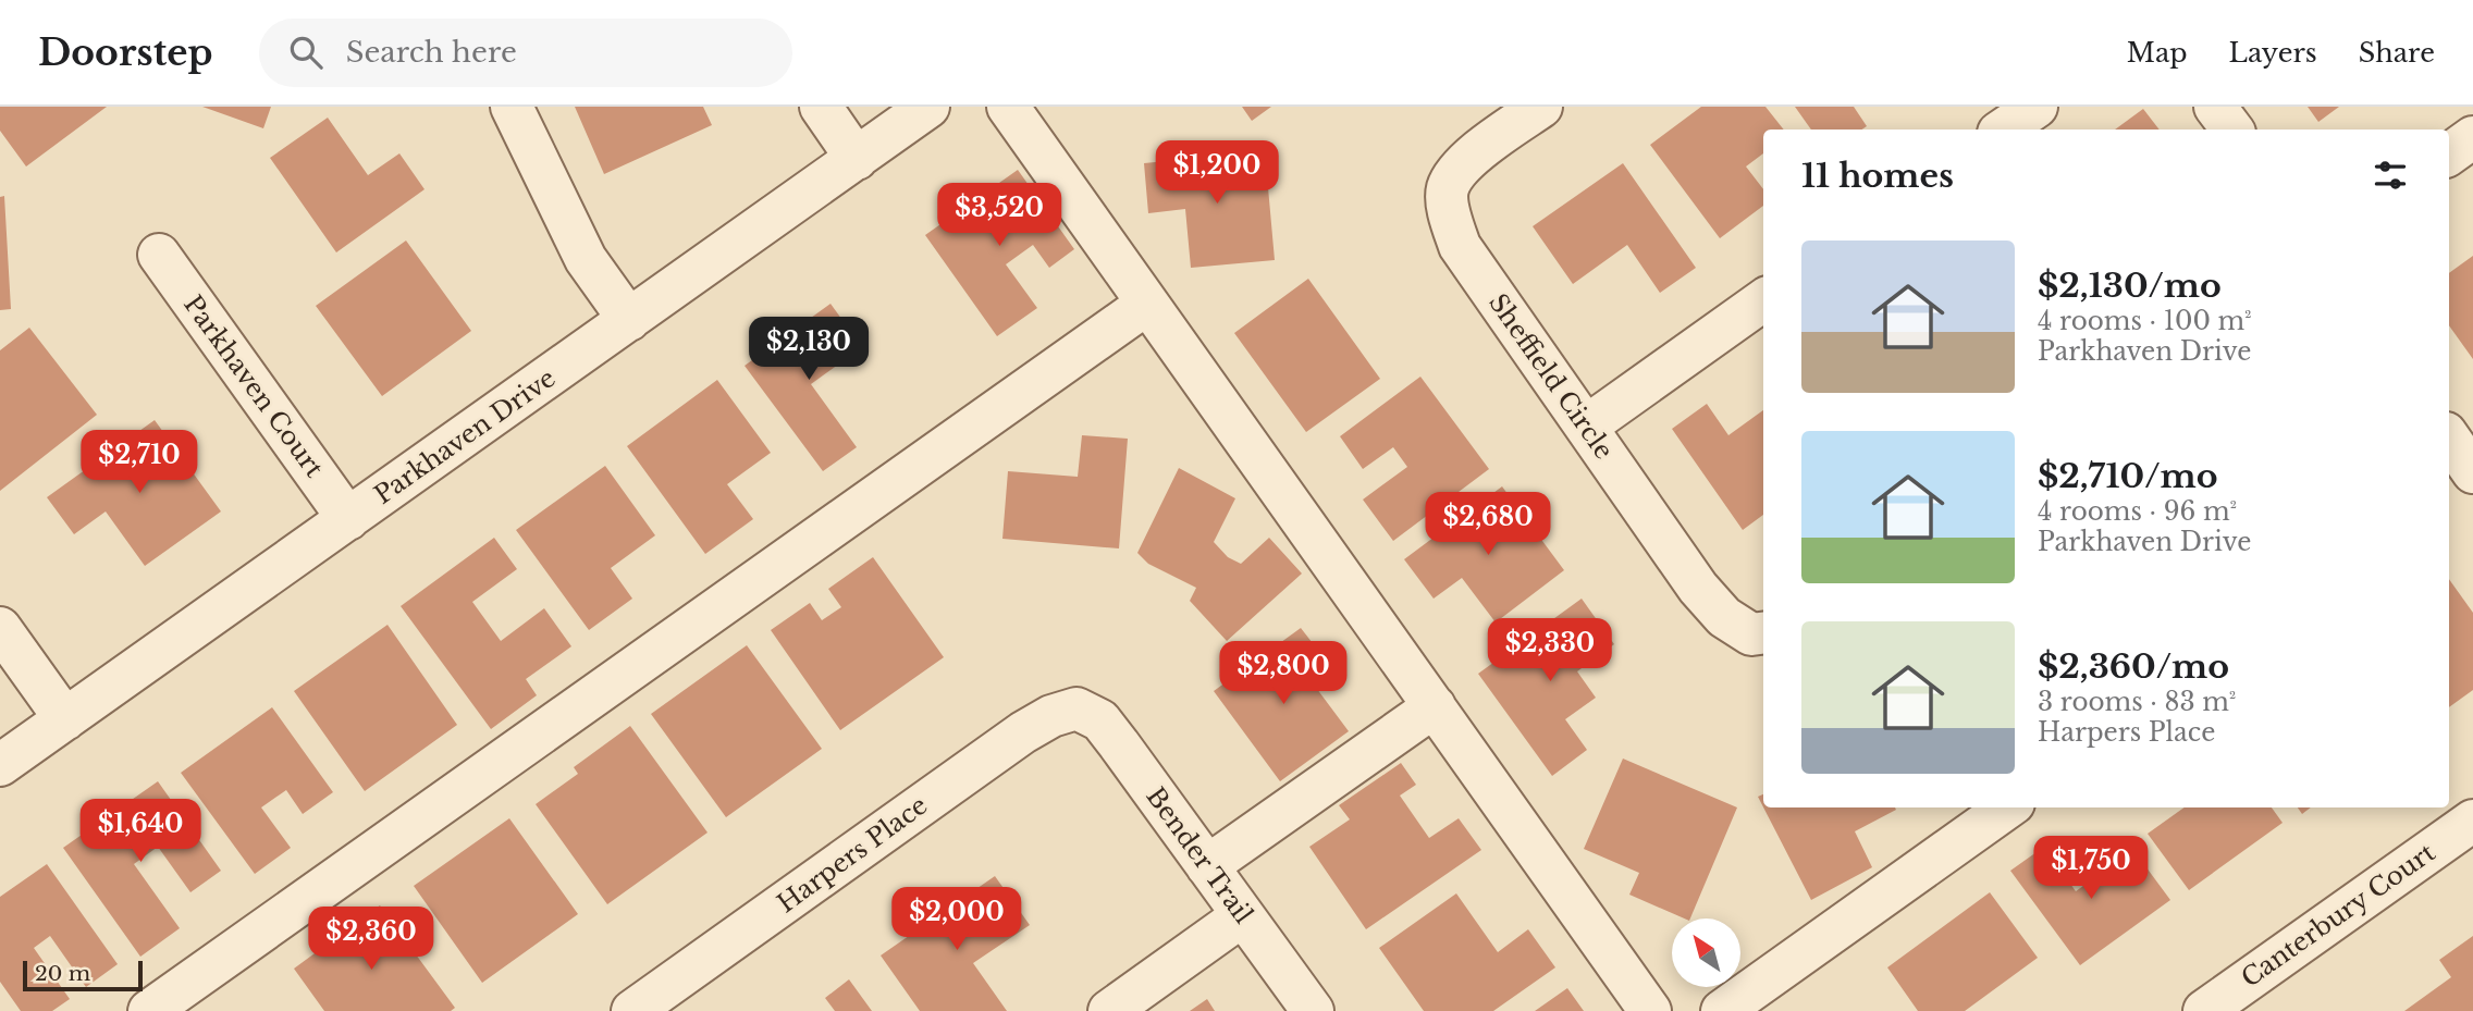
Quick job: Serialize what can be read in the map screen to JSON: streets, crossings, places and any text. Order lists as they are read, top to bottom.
{
  "streets": {
    "street": [
      "Sheffield Circle",
      "Parkhaven Court",
      "Parkhaven Drive",
      "Harpers Place",
      "Bender Trail",
      "Canterbury Court"
    ]
  },
  "crossings": [
    ["Parkhaven Court", "Parkhaven Drive"],
    ["Harpers Place", "Bender Trail"]
  ],
  "scale_bar": "20 m",
  "north": "top left",
  "page": {
    "header": "Doorstep",
    "search": "Search here",
    "nav": ["Map", "Layers", "Share"],
    "heading": "11 homes",
    "price": [
      "$1,200",
      "$3,520",
      "$2,130",
      "$2,710",
      "$2,680",
      "$2,330",
      "$2,800",
      "$1,640",
      "$1,750",
      "$2,000",
      "$2,360"
    ],
    "list": [
      {
        "name": "$2,130/mo",
        "note": "4 rooms · 100 m² · Parkhaven Drive"
      },
      {
        "name": "$2,710/mo",
        "note": "4 rooms · 96 m² · Parkhaven Drive"
      },
      {
        "name": "$2,360/mo",
        "note": "3 rooms · 83 m² · Harpers Place"
      }
    ],
    "scale": "20 m"
  }
}
